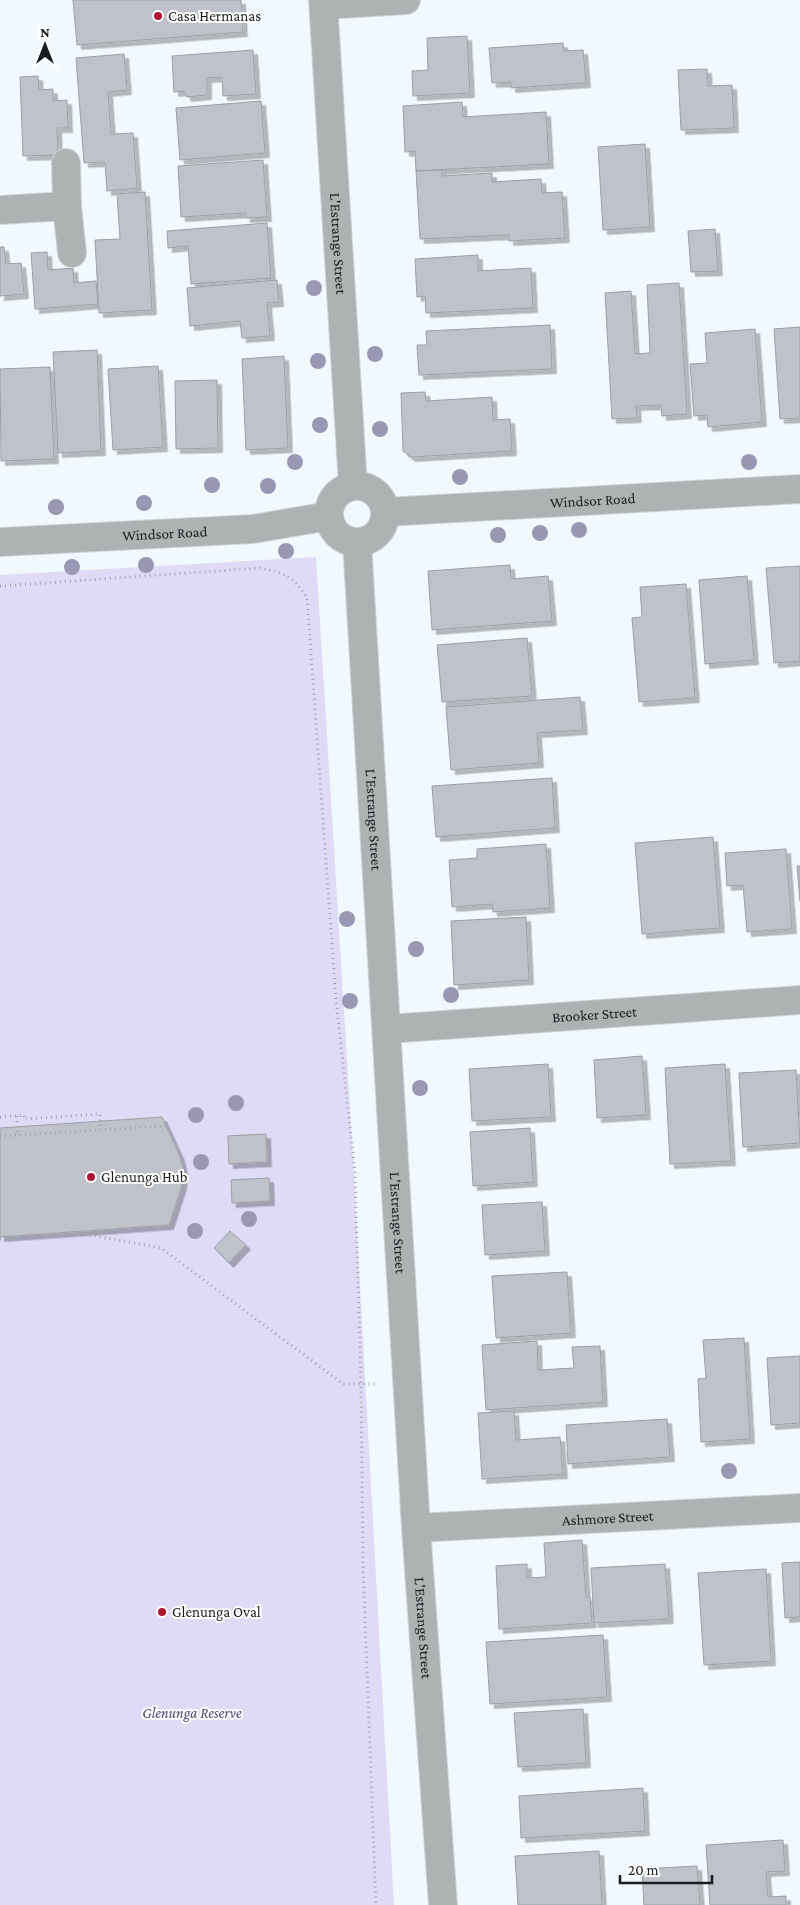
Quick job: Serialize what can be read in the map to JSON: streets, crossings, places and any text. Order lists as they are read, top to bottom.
{
  "streets": {
    "street": [
      "L'Estrange Street",
      "Windsor Road",
      "Brooker Street",
      "Ashmore Street"
    ]
  },
  "crossings": [
    ["L'Estrange Street", "Windsor Road"],
    ["L'Estrange Street", "Brooker Street"],
    ["L'Estrange Street", "Ashmore Street"]
  ],
  "parks": ["Glenunga Reserve"],
  "places": ["Casa Hermanas", "Glenunga Hub", "Glenunga Oval"],
  "scale_bar": "20 m",
  "north": "top"
}
